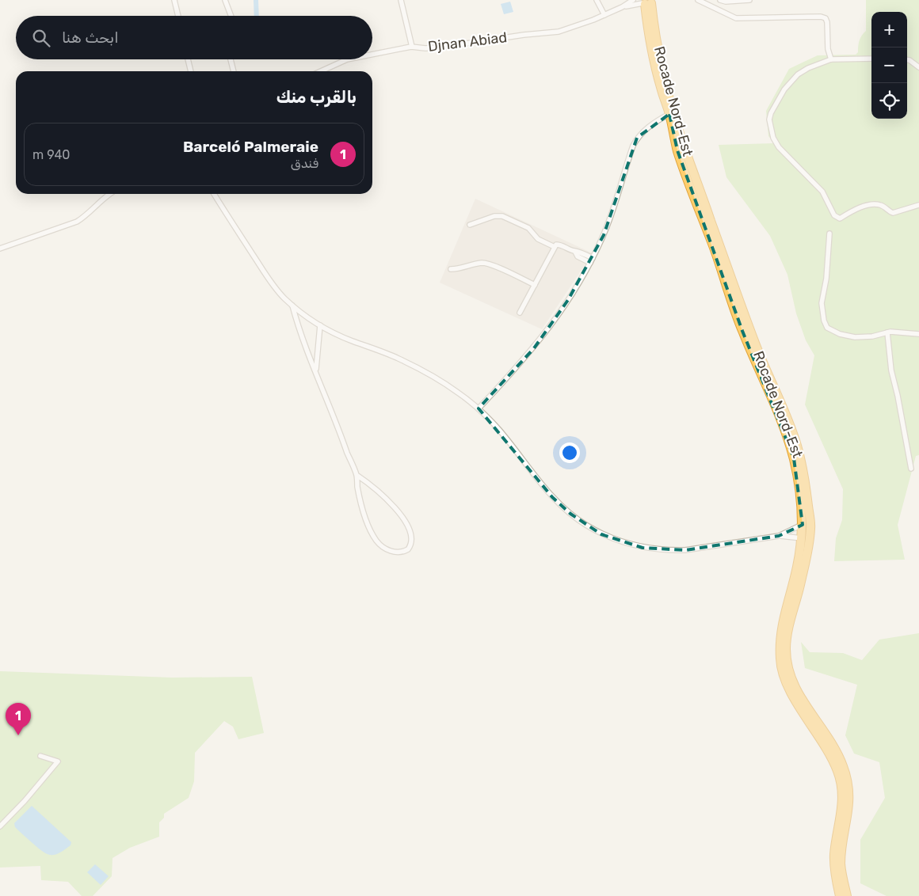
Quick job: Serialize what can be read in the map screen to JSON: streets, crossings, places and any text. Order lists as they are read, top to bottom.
{
  "streets": {
    "highway": ["Rocade Nord-Est"],
    "street": ["Djnan Abiad"]
  },
  "page": {
    "map_buttons": ["+", "−"],
    "search": "ابحث هنا",
    "heading": "بالقرب منك",
    "list": [
      {
        "mark": "1",
        "name": "Barceló Palmeraie",
        "note": "فندق",
        "value": "940 m"
      }
    ],
    "pins": "1"
  }
}
